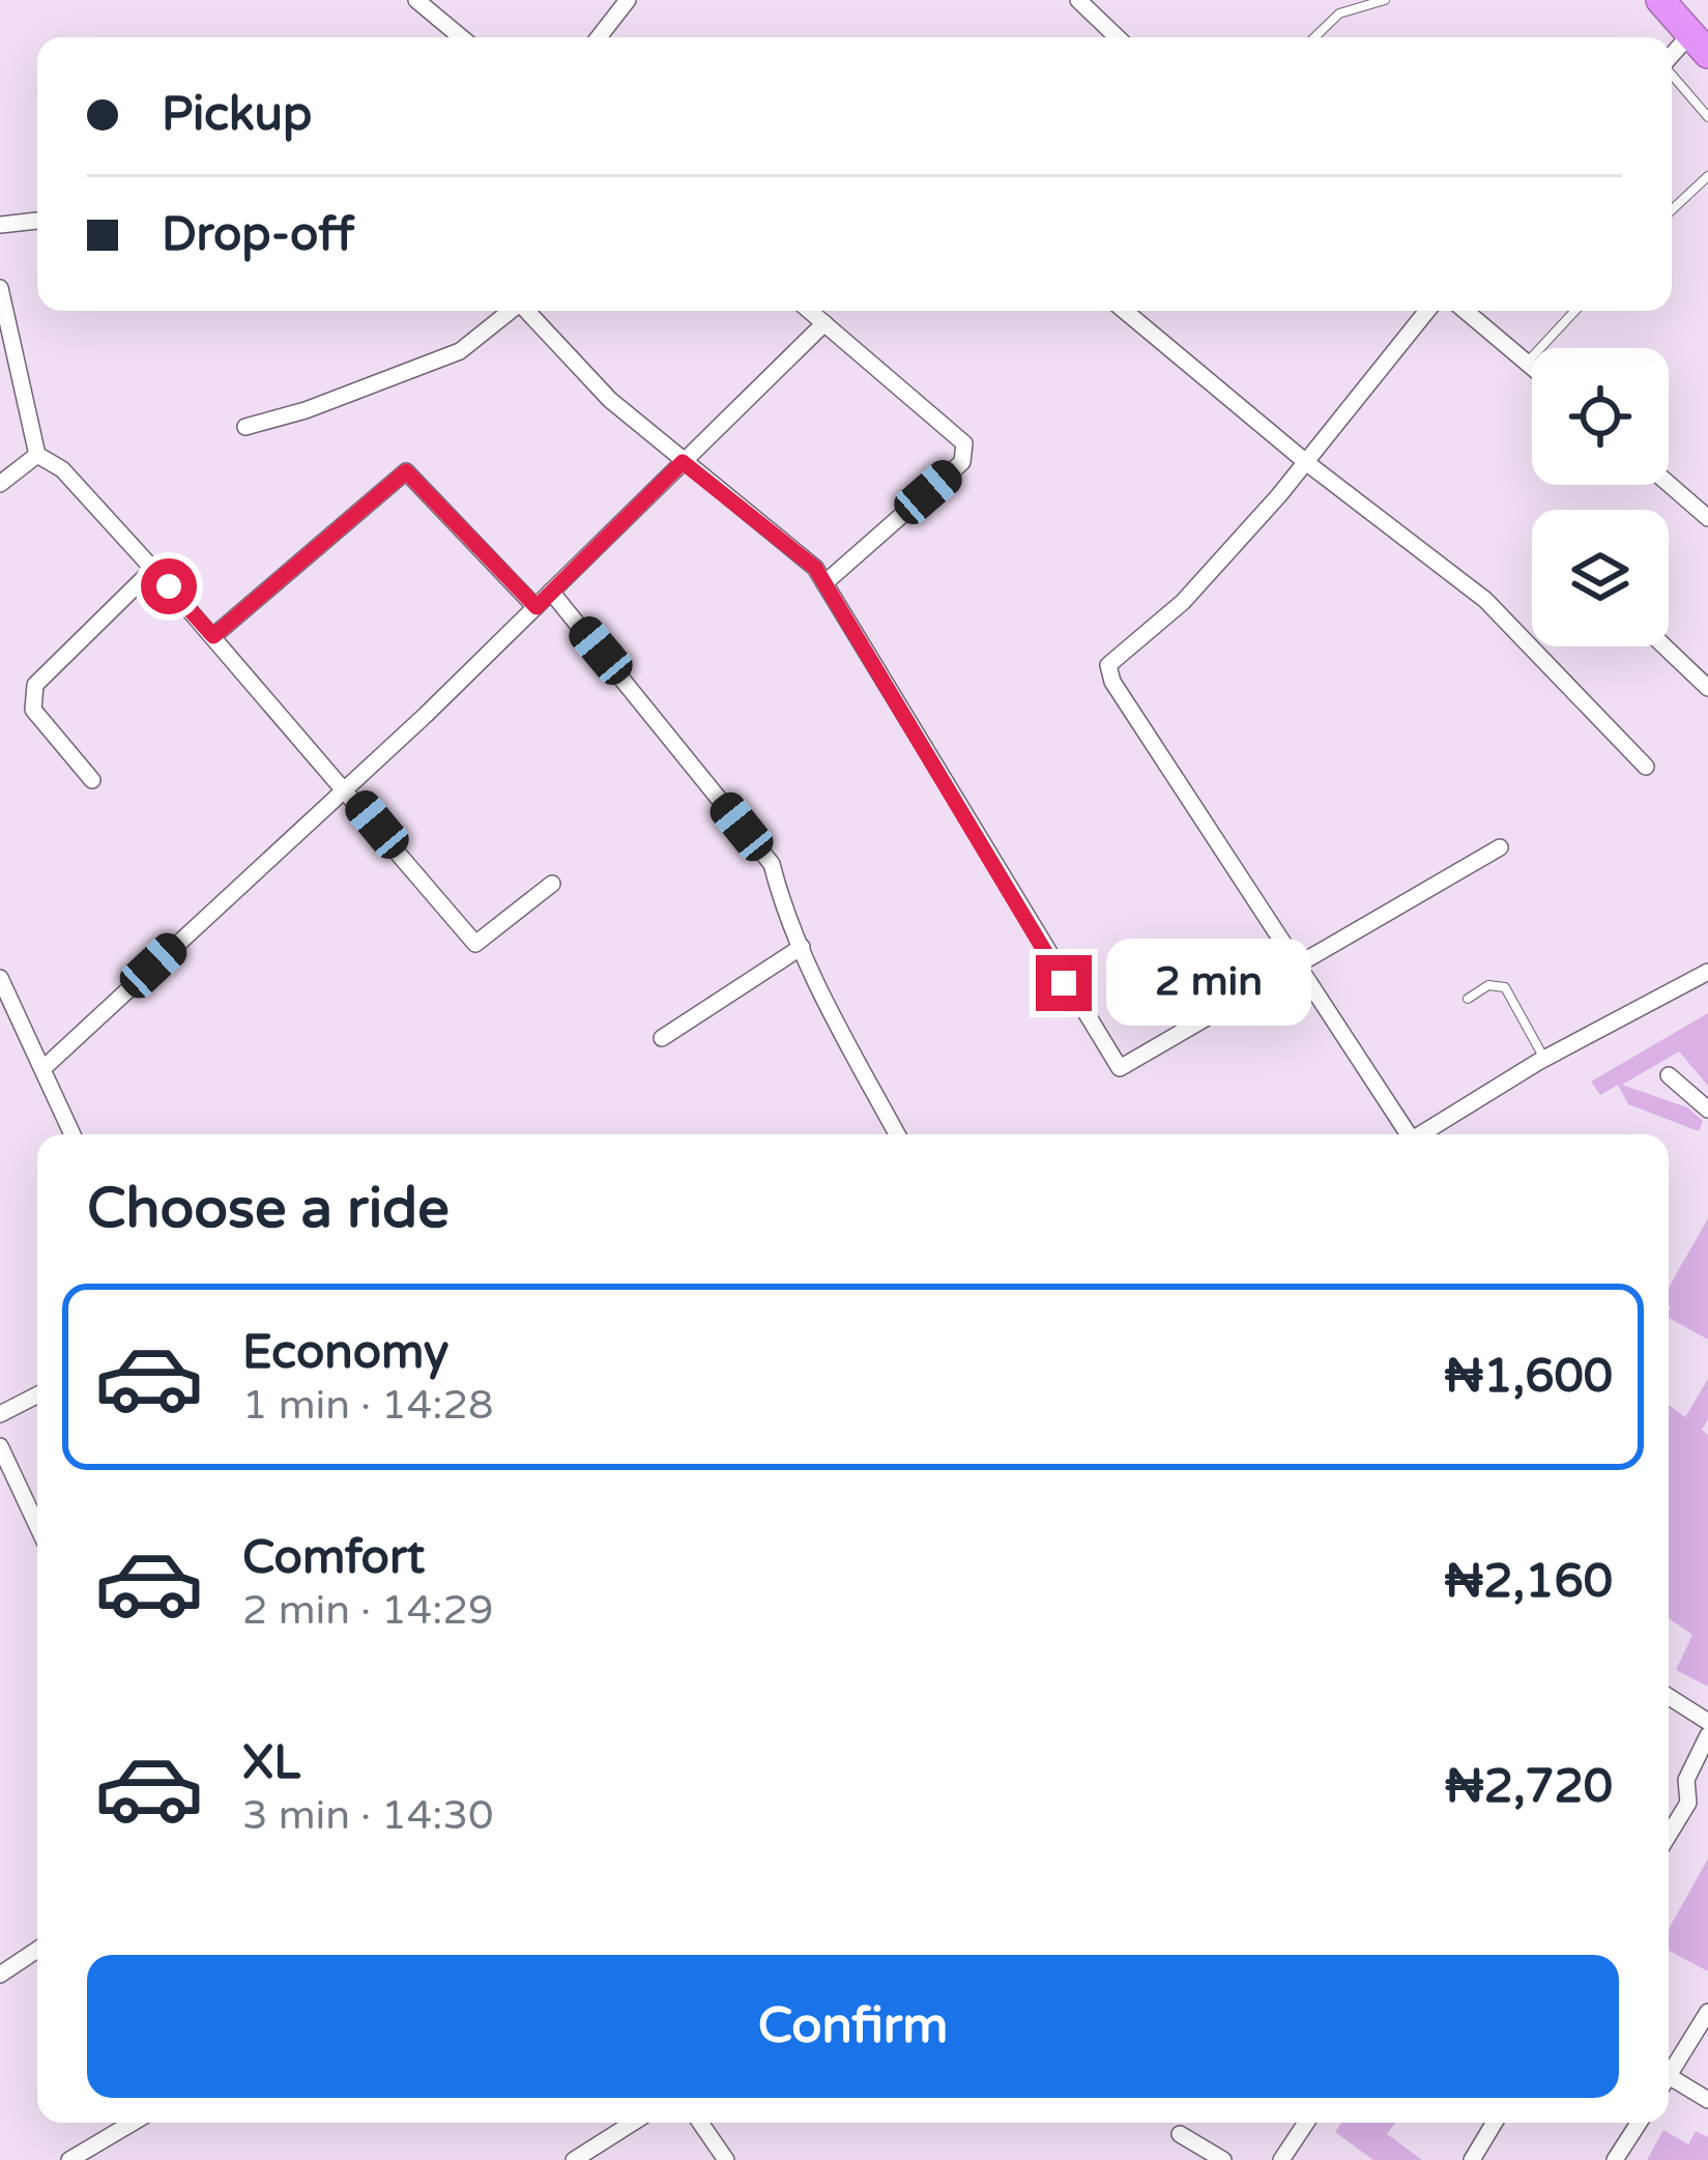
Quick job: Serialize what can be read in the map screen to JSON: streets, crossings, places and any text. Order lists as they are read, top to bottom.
{
  "page": {
    "banner": ["Pickup", "Drop-off"],
    "bubble": "2 min",
    "heading": "Choose a ride",
    "list": [
      {
        "name": "Economy",
        "note": "1 min · 14:28",
        "value": "₦1,600"
      },
      {
        "name": "Comfort",
        "note": "2 min · 14:29",
        "value": "₦2,160"
      },
      {
        "name": "XL",
        "note": "3 min · 14:30",
        "value": "₦2,720"
      }
    ],
    "buttons": "Confirm"
  }
}
